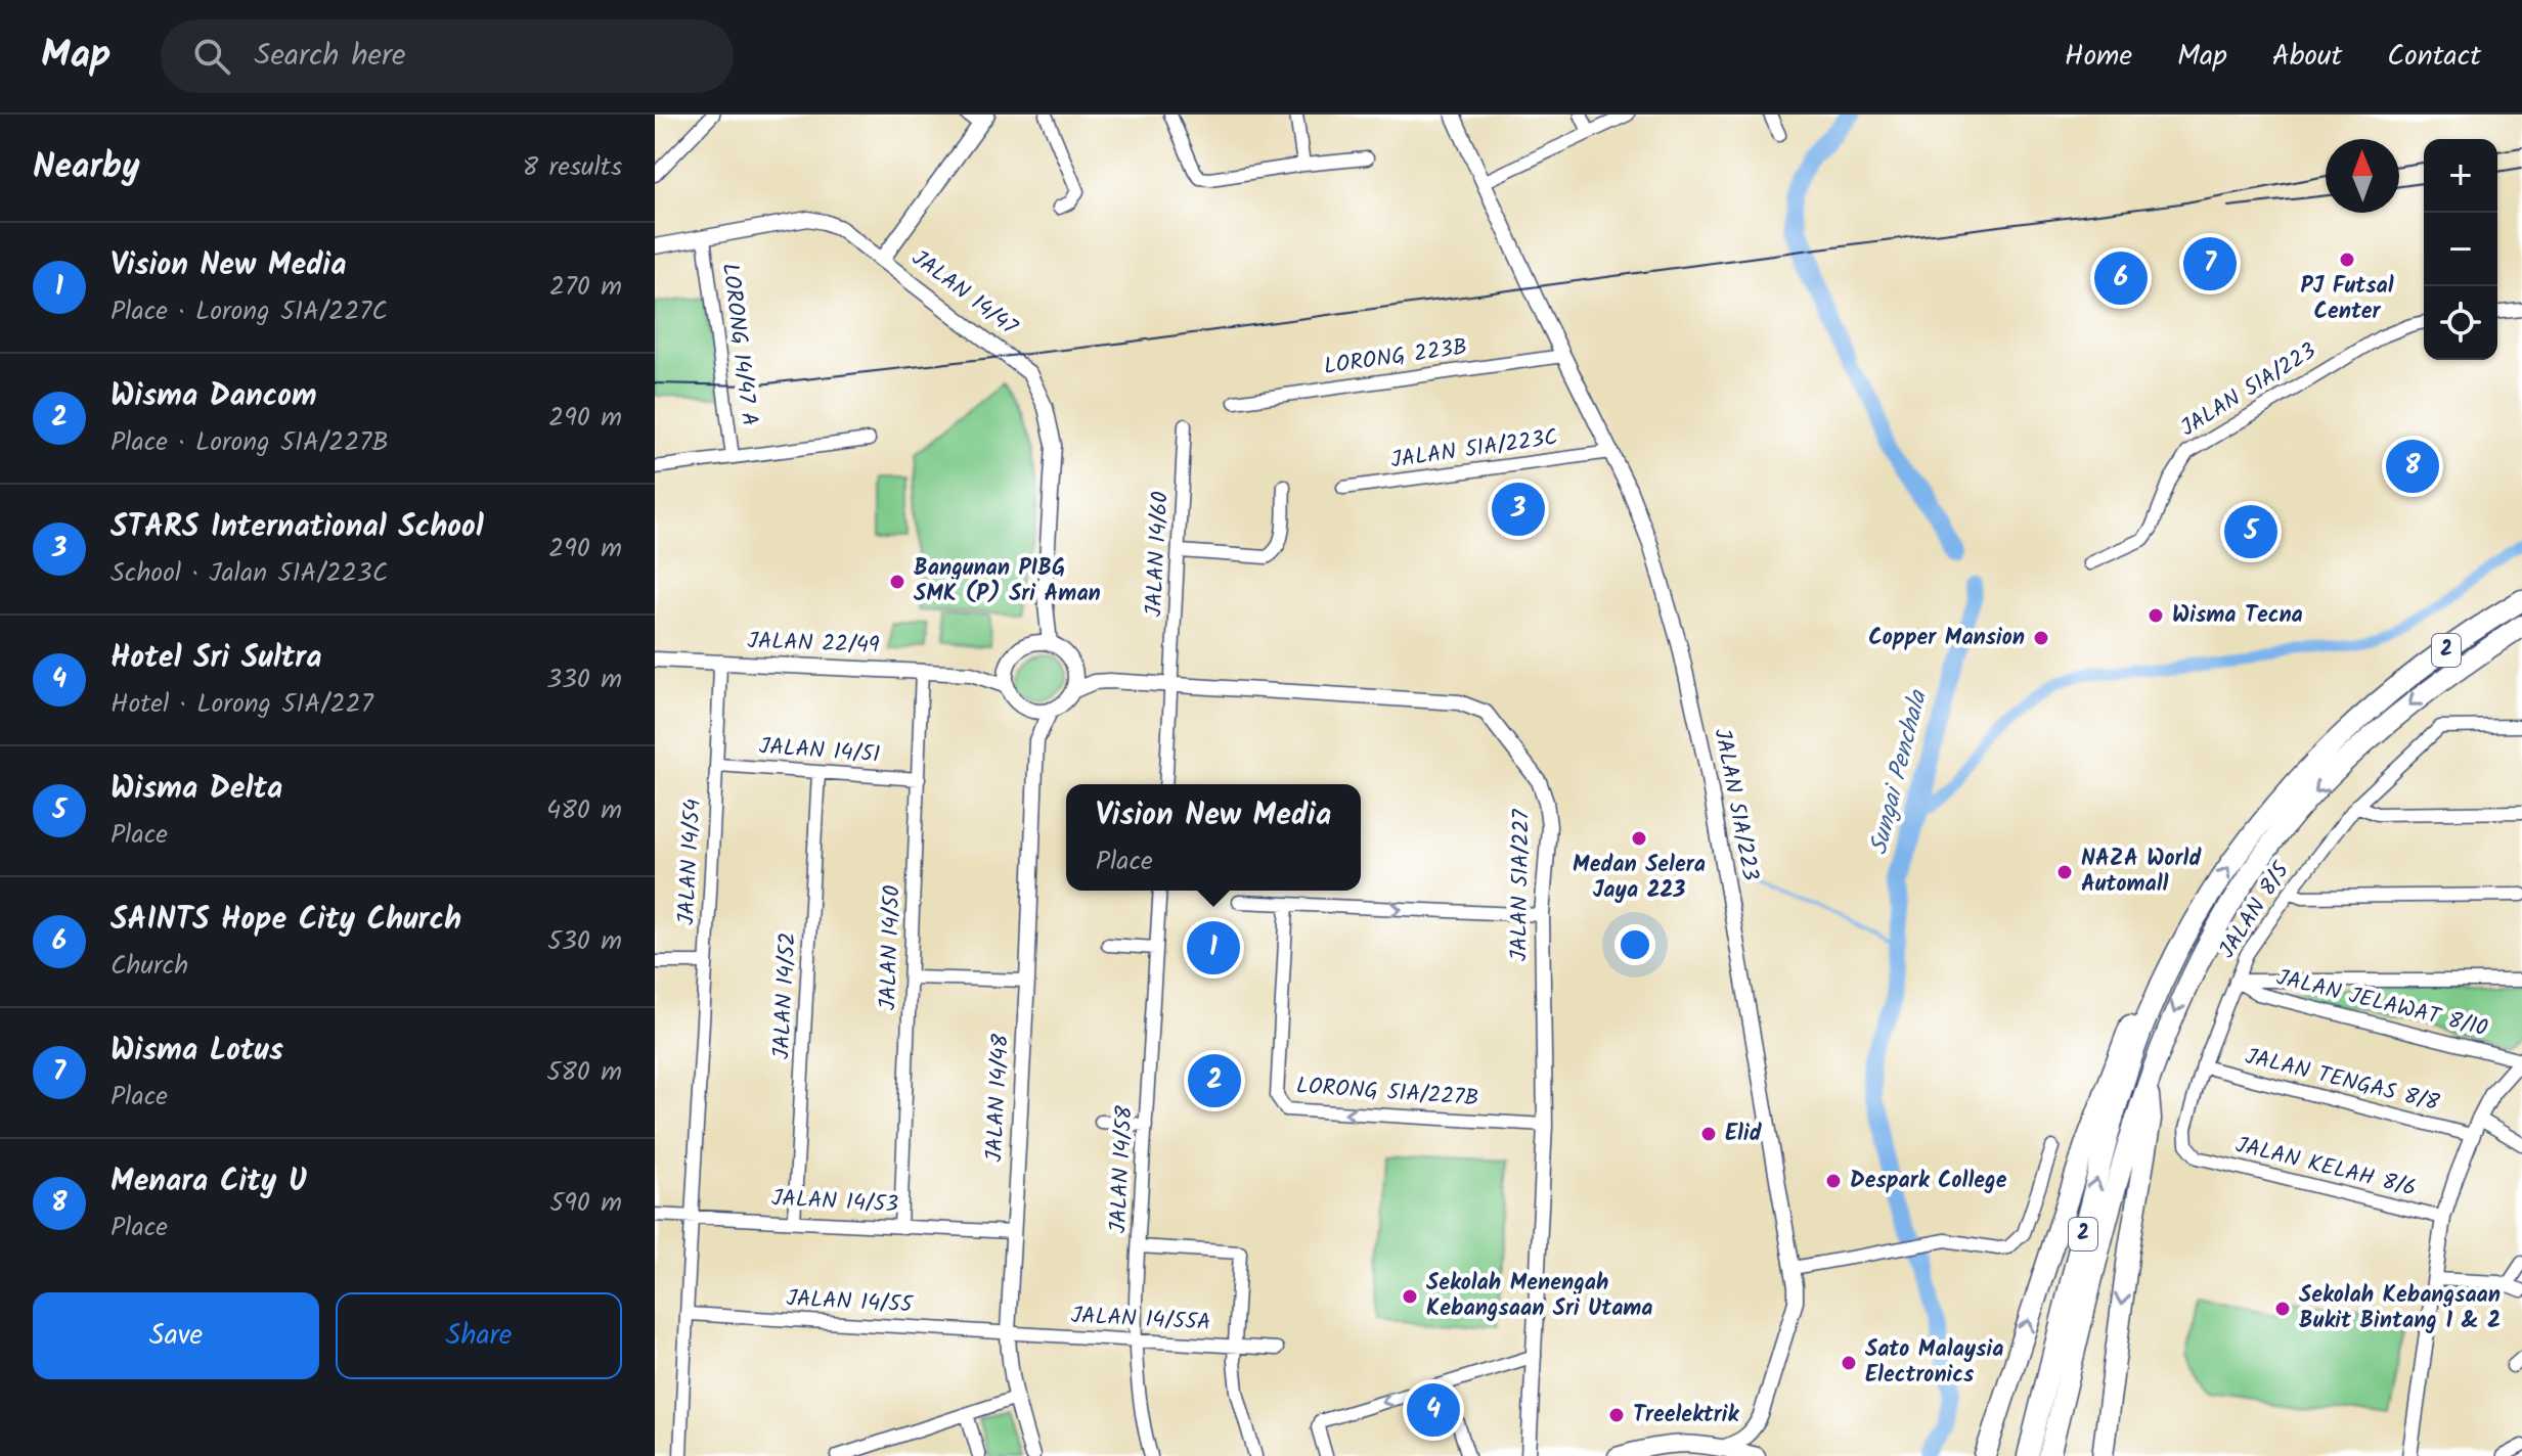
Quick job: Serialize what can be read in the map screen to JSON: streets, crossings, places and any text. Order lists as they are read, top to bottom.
{
  "streets": {
    "highway": ["2"],
    "street": [
      "JALAN 14/47",
      "LORONG 14/47 A",
      "LORONG 223B",
      "JALAN 51A/223",
      "JALAN 51A/223C",
      "JALAN 14/60",
      "JALAN 22/49",
      "JALAN 14/51",
      "JALAN 14/54",
      "JALAN 51A/227",
      "JALAN 8/5",
      "JALAN 14/50",
      "JALAN 14/52",
      "JALAN JELAWAT 8/10",
      "JALAN TENGAS 8/8",
      "LORONG 51A/227B",
      "JALAN 14/48",
      "JALAN KELAH 8/6",
      "JALAN 14/58",
      "JALAN 14/53",
      "JALAN 14/55",
      "JALAN 14/55A"
    ]
  },
  "crossings": [
    ["JALAN 14/47", "LORONG 14/47 A"],
    ["JALAN 14/47", "JALAN 22/49"],
    ["JALAN 14/47", "JALAN 51A/227"],
    ["JALAN 14/47", "JALAN 14/48"],
    ["LORONG 223B", "JALAN 51A/223"],
    ["JALAN 51A/223", "JALAN 51A/223C"],
    ["JALAN 14/60", "JALAN 51A/227"],
    ["JALAN 22/49", "JALAN 14/54"],
    ["JALAN 22/49", "JALAN 51A/227"],
    ["JALAN 22/49", "JALAN 14/50"],
    ["JALAN 22/49", "JALAN 14/48"],
    ["JALAN 14/51", "JALAN 14/54"],
    ["JALAN 14/51", "JALAN 14/50"],
    ["JALAN 14/51", "JALAN 14/52"],
    ["JALAN 14/54", "JALAN 14/53"],
    ["JALAN 14/54", "JALAN 14/55"],
    ["JALAN 51A/227", "LORONG 51A/227B"],
    ["JALAN 51A/227", "JALAN 14/48"],
    ["JALAN 8/5", "JALAN JELAWAT 8/10"],
    ["JALAN 8/5", "JALAN TENGAS 8/8"],
    ["JALAN 8/5", "JALAN KELAH 8/6"],
    ["JALAN 14/50", "JALAN 14/53"],
    ["JALAN 14/52", "JALAN 14/53"],
    ["JALAN 14/48", "JALAN 14/53"],
    ["JALAN 14/48", "JALAN 14/55"],
    ["JALAN 14/48", "JALAN 14/55A"],
    ["JALAN 14/58", "JALAN 14/55A"],
    ["JALAN 14/55", "JALAN 14/55A"]
  ],
  "water": ["Sungai Penchala"],
  "places": [
    "PJ Futsal Center",
    "Bangunan PIBG SMK (P) Sri Aman",
    "Wisma Tecna",
    "Copper Mansion",
    "Medan Selera Jaya 223",
    "NAZA World Automall",
    "Elid",
    "Despark College",
    "Sekolah Menengah Kebangsaan Sri Utama",
    "Sekolah Kebangsaan Bukit Bintang 1 & 2",
    "Sato Malaysia Electronics",
    "Treelektrik"
  ],
  "north": "top",
  "page": {
    "header": "Map",
    "search": "Search here",
    "nav": [
      "Home",
      "Map",
      "About",
      "Contact"
    ],
    "heading": ["Nearby", "8 results"],
    "map_buttons": ["+", "−"],
    "list": [
      {
        "mark": "1",
        "name": "Vision New Media",
        "note": "Place · Lorong 51A/227C",
        "value": "270 m"
      },
      {
        "mark": "2",
        "name": "Wisma Dancom",
        "note": "Place · Lorong 51A/227B",
        "value": "290 m"
      },
      {
        "mark": "3",
        "name": "STARS International School",
        "note": "School · Jalan 51A/223C",
        "value": "290 m"
      },
      {
        "mark": "4",
        "name": "Hotel Sri Sultra",
        "note": "Hotel · Lorong 51A/227",
        "value": "330 m"
      },
      {
        "mark": "5",
        "name": "Wisma Delta",
        "note": "Place",
        "value": "480 m"
      },
      {
        "mark": "6",
        "name": "SAINTS Hope City Church",
        "note": "Church",
        "value": "530 m"
      },
      {
        "mark": "7",
        "name": "Wisma Lotus",
        "note": "Place",
        "value": "580 m"
      },
      {
        "mark": "8",
        "name": "Menara City U",
        "note": "Place",
        "value": "590 m"
      }
    ],
    "pins": [
      "7",
      "6",
      "8",
      "3",
      "5",
      "1",
      "2",
      "4"
    ],
    "popup": ["Vision New Media", "Place"],
    "buttons": ["Save", "Share"]
  }
}
